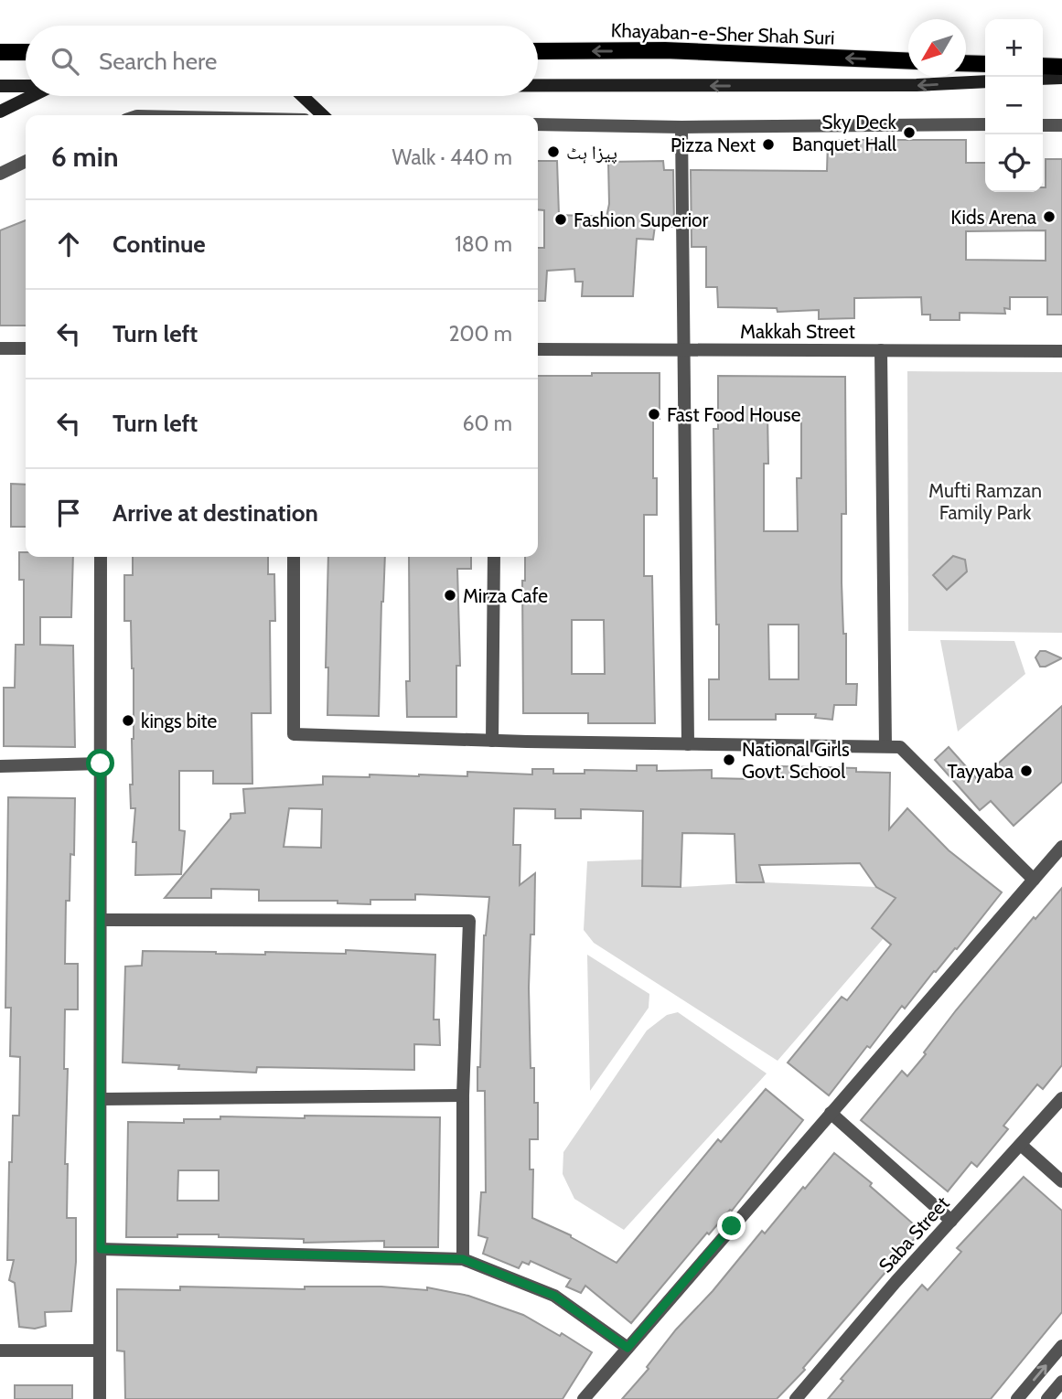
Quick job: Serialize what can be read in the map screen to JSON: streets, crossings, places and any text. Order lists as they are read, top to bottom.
{
  "streets": {
    "main road": ["Khayaban-e-Sher Shah Suri"],
    "street": ["Makkah Street", "Saba Street"]
  },
  "parks": ["Mufti Ramzan Family Park"],
  "places": [
    "Sky Deck Banquet Hall",
    "Pizza Next",
    "پیزا ہٹ",
    "Kids Arena",
    "Fashion Superior",
    "Fast Food House",
    "Mirza Cafe",
    "kings bite",
    "National Girls Govt. School",
    "Tayyaba"
  ],
  "north": "bottom left",
  "page": {
    "map_buttons": ["+", "−"],
    "search": "Search here",
    "heading": ["6 min", "Walk · 440 m"],
    "list": [
      ["Continue", "180 m"],
      ["Turn left", "200 m"],
      ["Turn left", "60 m"],
      "Arrive at destination"
    ]
  }
}
